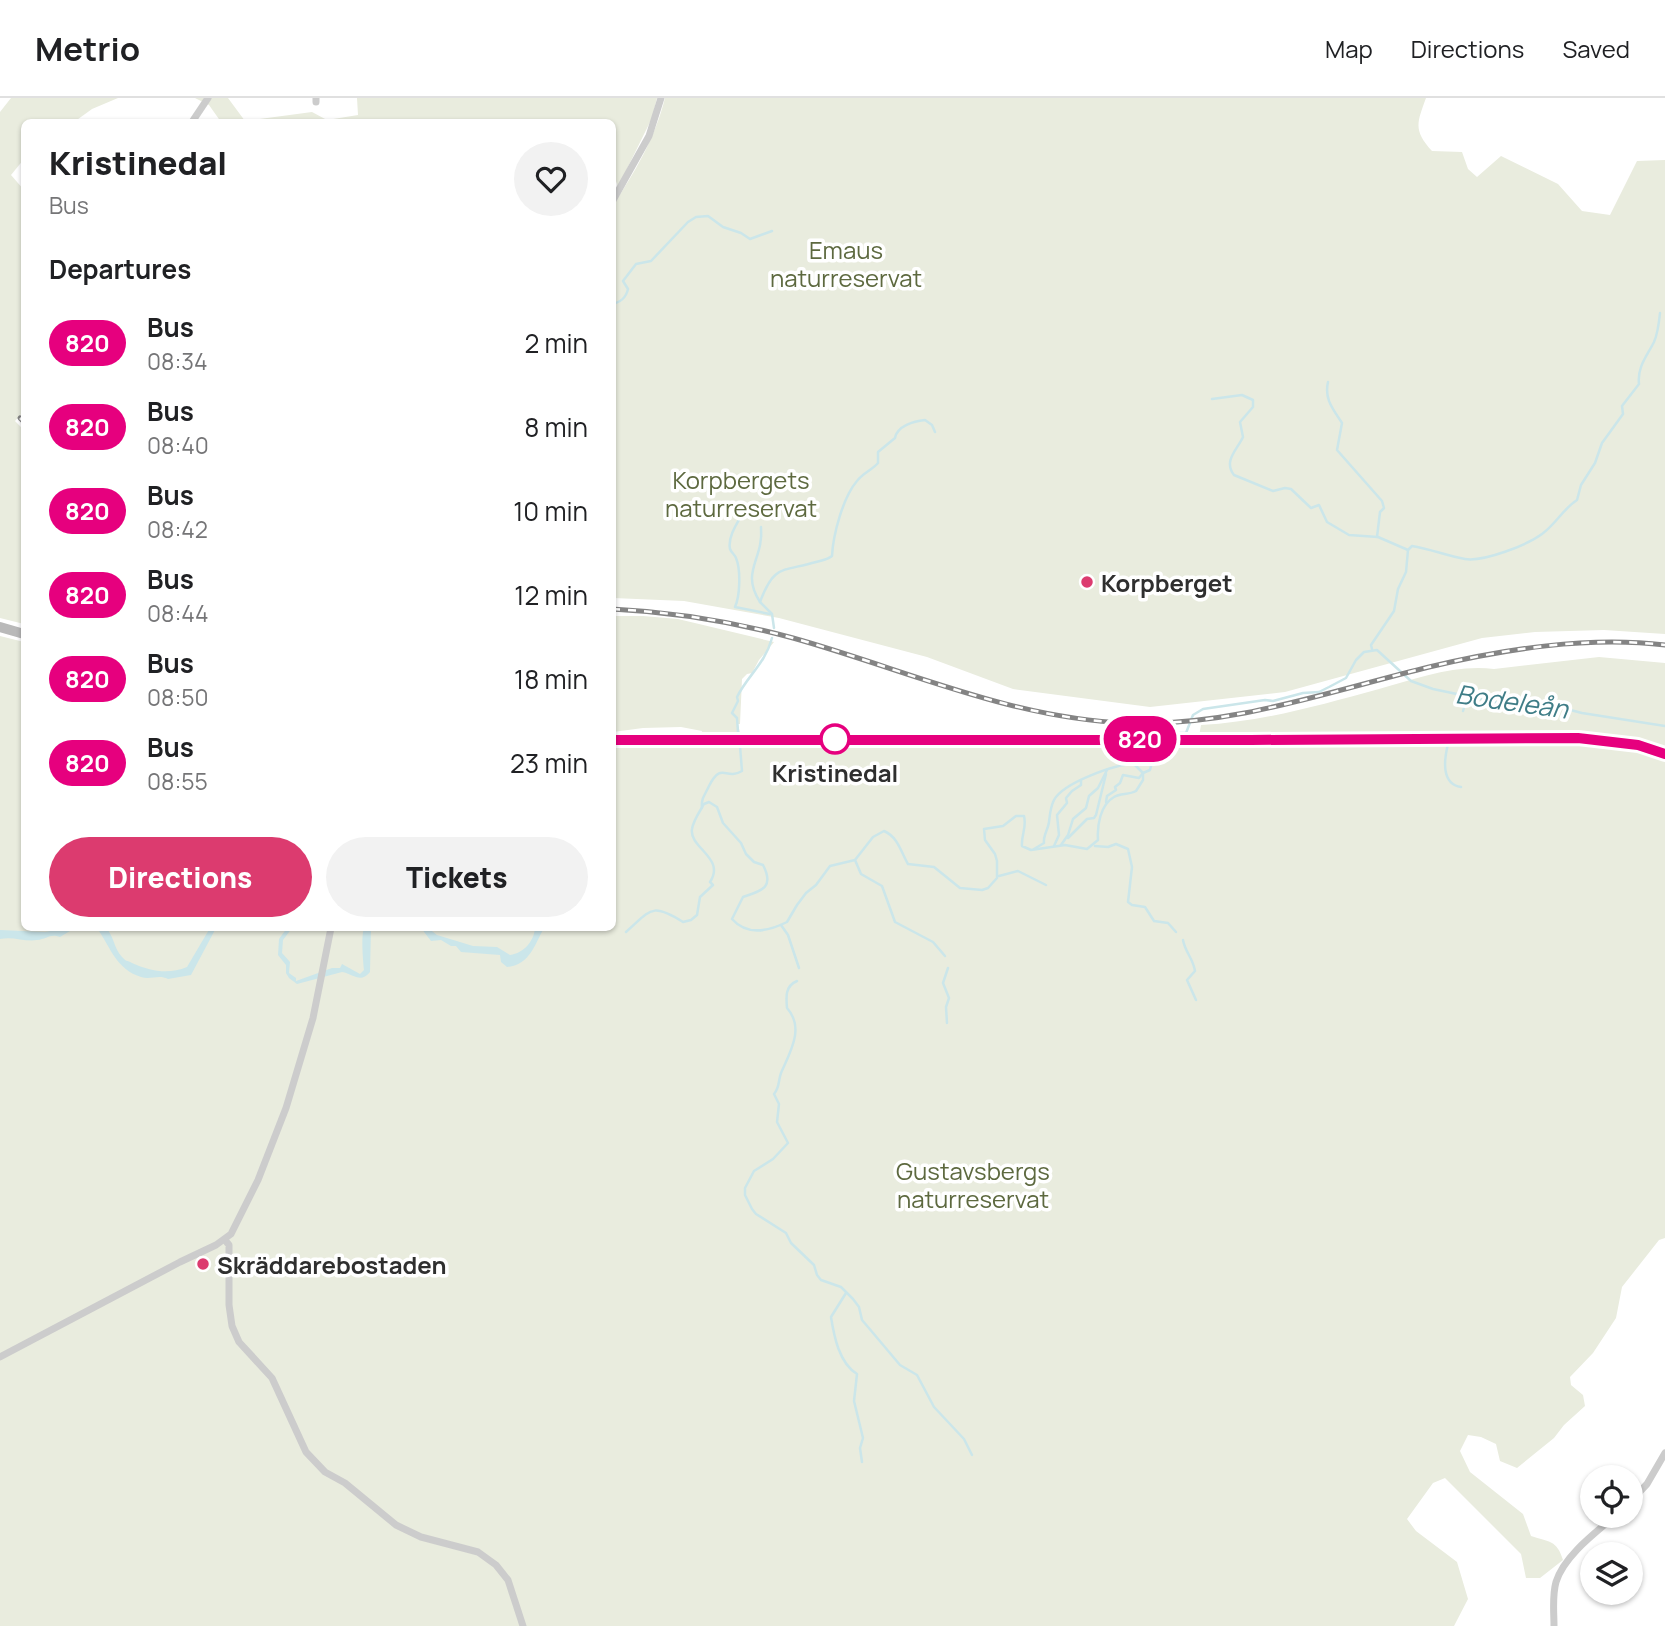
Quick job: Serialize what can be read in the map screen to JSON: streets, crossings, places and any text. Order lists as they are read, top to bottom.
{
  "water": ["Bodeleån"],
  "parks": ["Emaus naturreservat", "Korpbergets naturreservat", "Gustavsbergs naturreservat"],
  "places": ["Korpberget", "Kristinedal", "Skräddarebostaden"],
  "lines": ["bus line 820"],
  "page": {
    "header": "Metrio",
    "nav": ["Map", "Directions", "Saved"],
    "on_map": "820",
    "heading": [
      ["Kristinedal", "Bus"],
      "Departures"
    ],
    "list": [
      {
        "mark": "820",
        "name": "Bus",
        "note": "08:34",
        "value": "2 min"
      },
      {
        "mark": "820",
        "name": "Bus",
        "note": "08:40",
        "value": "8 min"
      },
      {
        "mark": "820",
        "name": "Bus",
        "note": "08:42",
        "value": "10 min"
      },
      {
        "mark": "820",
        "name": "Bus",
        "note": "08:44",
        "value": "12 min"
      },
      {
        "mark": "820",
        "name": "Bus",
        "note": "08:50",
        "value": "18 min"
      },
      {
        "mark": "820",
        "name": "Bus",
        "note": "08:55",
        "value": "23 min"
      }
    ],
    "buttons": ["Directions", "Tickets"]
  }
}
